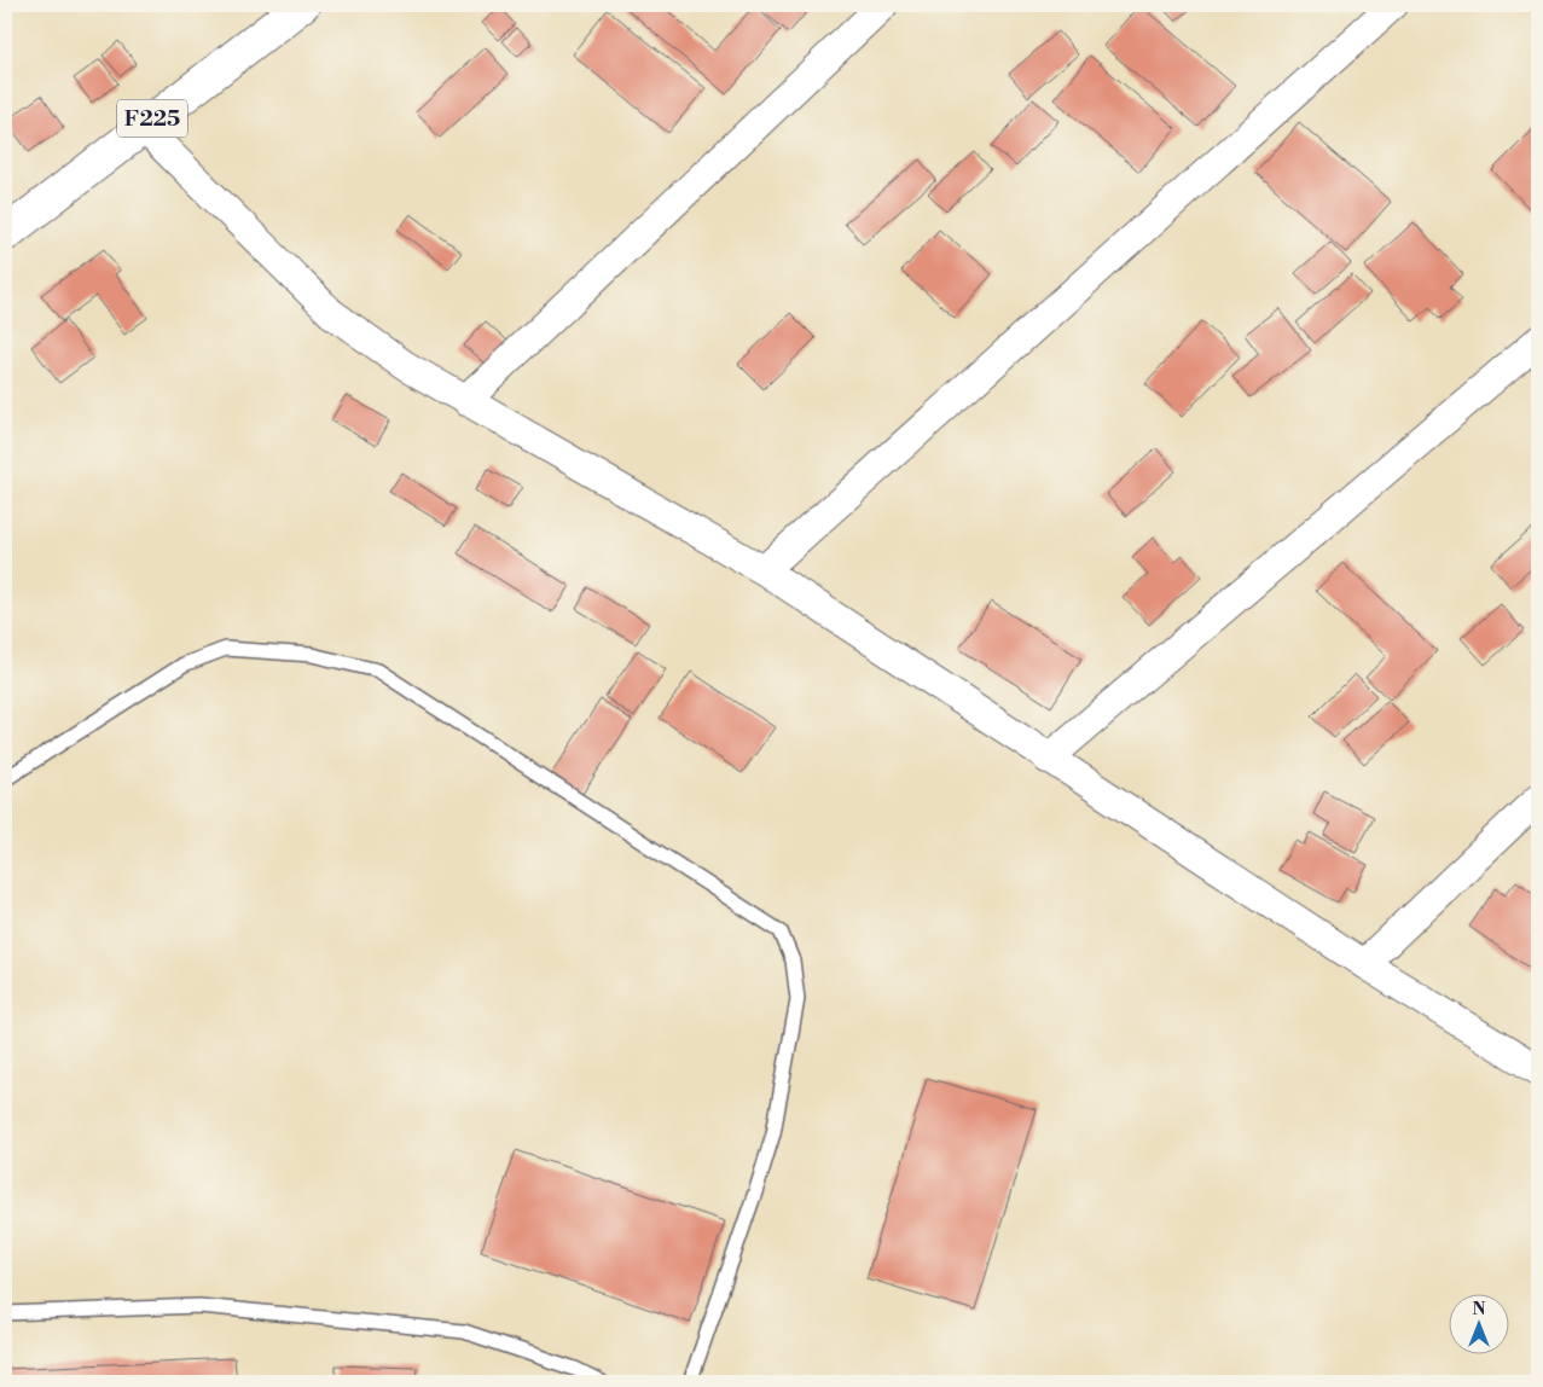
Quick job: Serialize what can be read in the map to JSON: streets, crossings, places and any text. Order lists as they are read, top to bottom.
{
  "streets": {
    "main road": ["F225"]
  },
  "north": "top"
}
